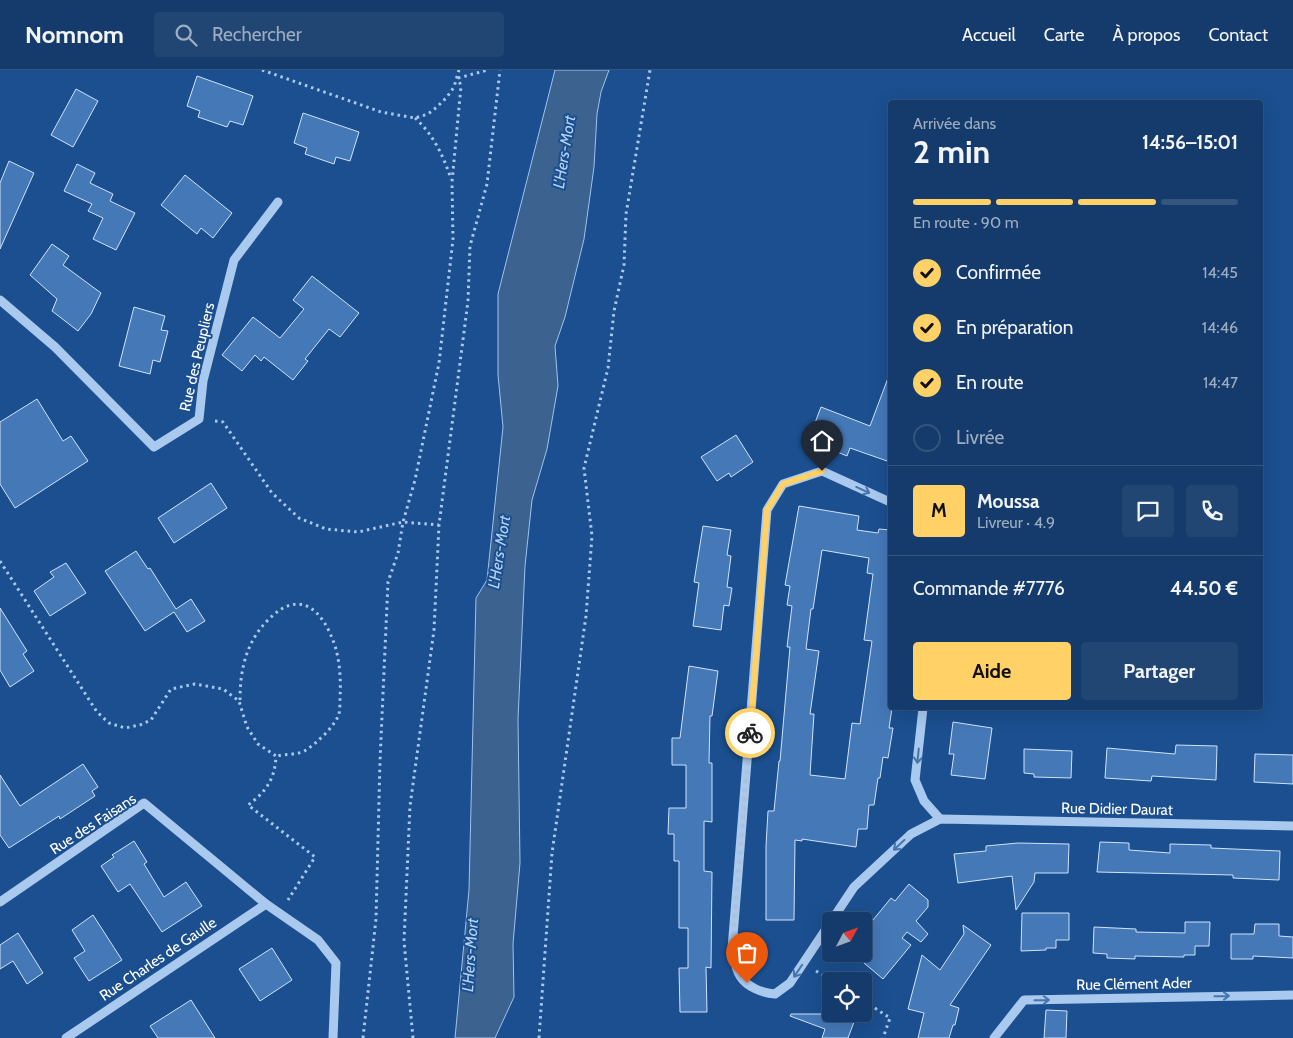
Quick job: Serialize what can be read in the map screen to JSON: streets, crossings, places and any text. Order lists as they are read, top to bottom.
{
  "streets": {
    "street": [
      "Rue des Peupliers",
      "Rue Didier Daurat",
      "Rue des Faisans",
      "Rue Charles de Gaulle",
      "Rue Clément Ader"
    ]
  },
  "crossings": [
    ["Rue des Faisans", "Rue Charles de Gaulle"]
  ],
  "one_way": ["Rue Clément Ader"],
  "water": ["L'Hers-Mort"],
  "north": "top right",
  "page": {
    "header": "Nomnom",
    "search": "Rechercher",
    "nav": [
      "Accueil",
      "Carte",
      "À propos",
      "Contact"
    ],
    "heading": ["2 min", "Arrivée dans", "14:56–15:01"],
    "panel": [
      "Moussa",
      "Livreur · 4.9",
      "Commande #7776",
      "44.50 €"
    ],
    "bar": "En route · 90 m",
    "list": [
      ["Confirmée", "14:45"],
      ["En préparation", "14:46"],
      ["En route", "14:47"],
      "Livrée"
    ],
    "round": "M",
    "buttons": ["Aide", "Partager"]
  }
}
